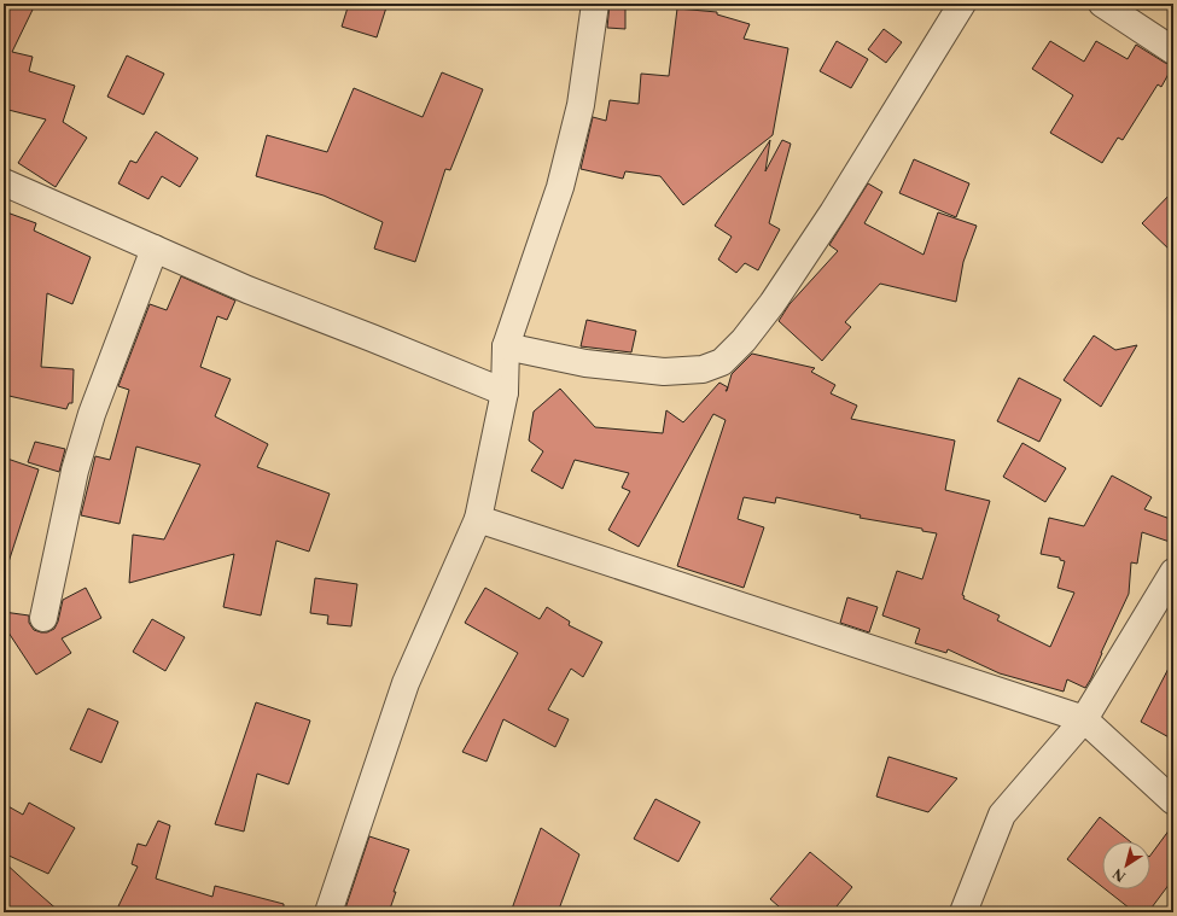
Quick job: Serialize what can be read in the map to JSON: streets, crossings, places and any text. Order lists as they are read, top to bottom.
{
  "north": "bottom left"
}
